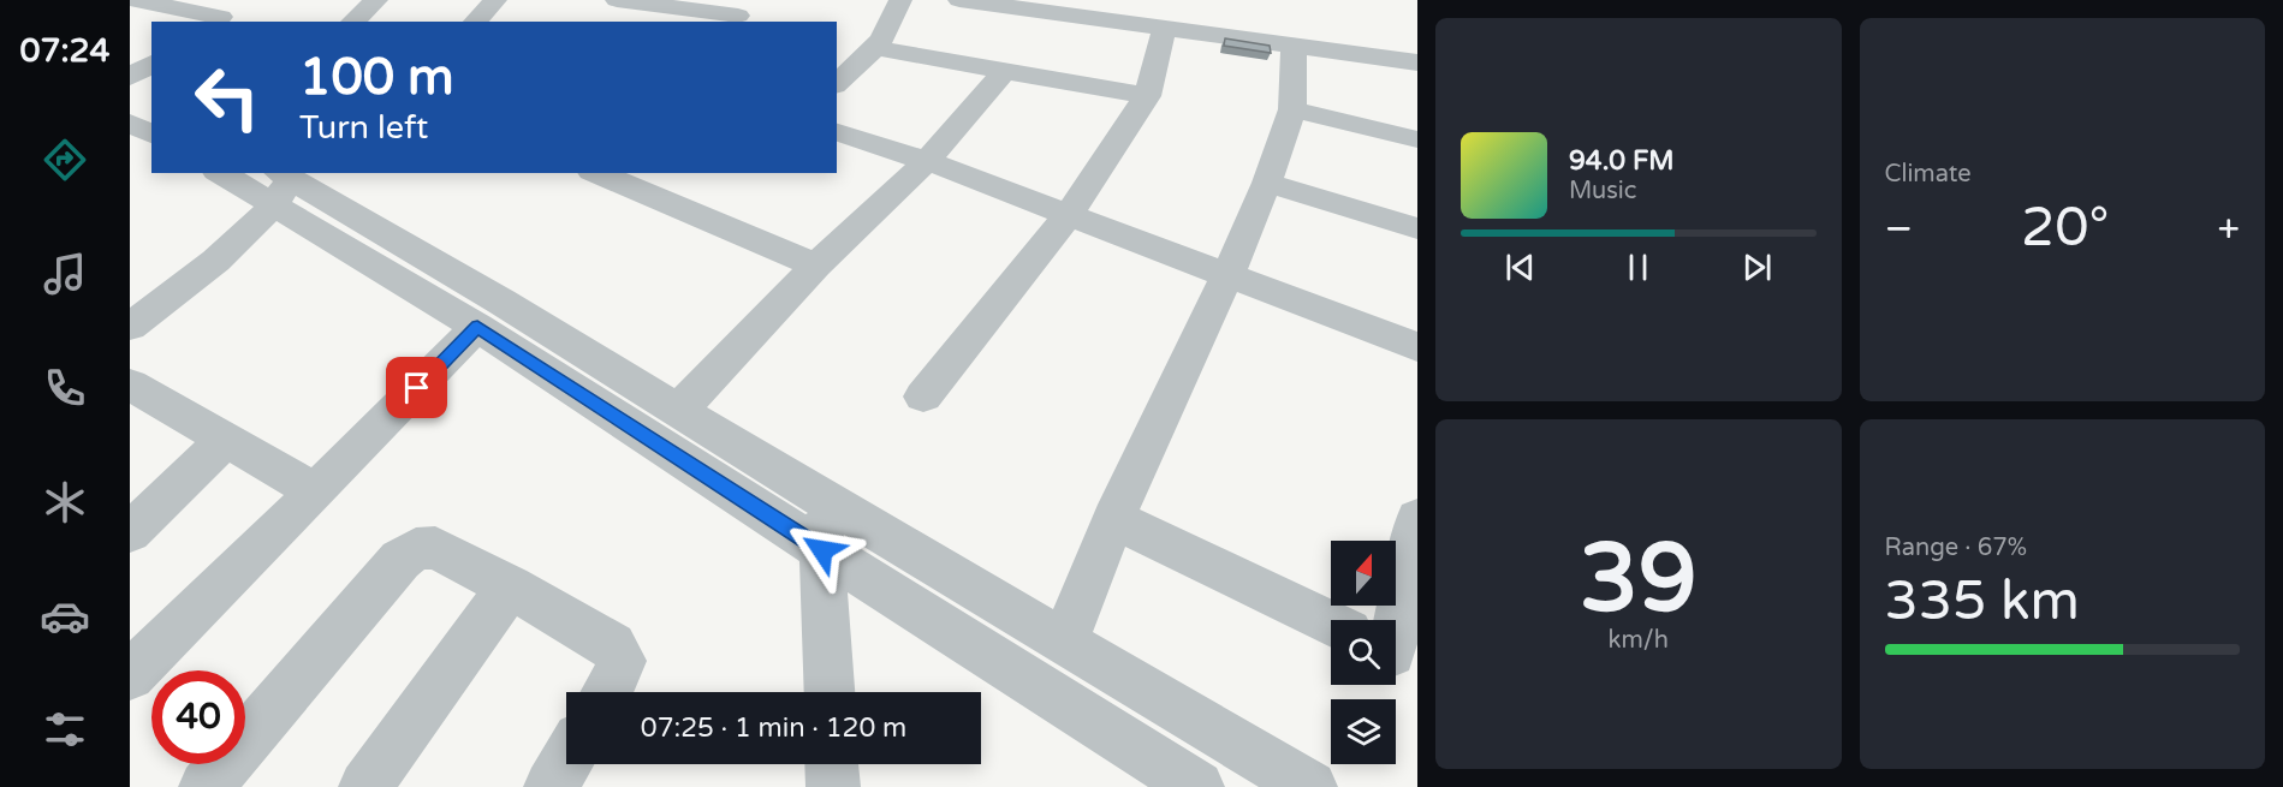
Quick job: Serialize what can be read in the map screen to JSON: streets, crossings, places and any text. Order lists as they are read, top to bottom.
{
  "north": "top",
  "page": {
    "tabs": "07:24",
    "tile": [
      "Climate",
      ["39", "km/h"],
      ["Range · 67%", "335 km"]
    ],
    "turn": ["100 m", "Turn left"],
    "song": ["94.0 FM", "Music"],
    "heat": ["−", "20°", "+"],
    "limit": "40",
    "trip": "07:25 · 1 min · 120 m"
  }
}
